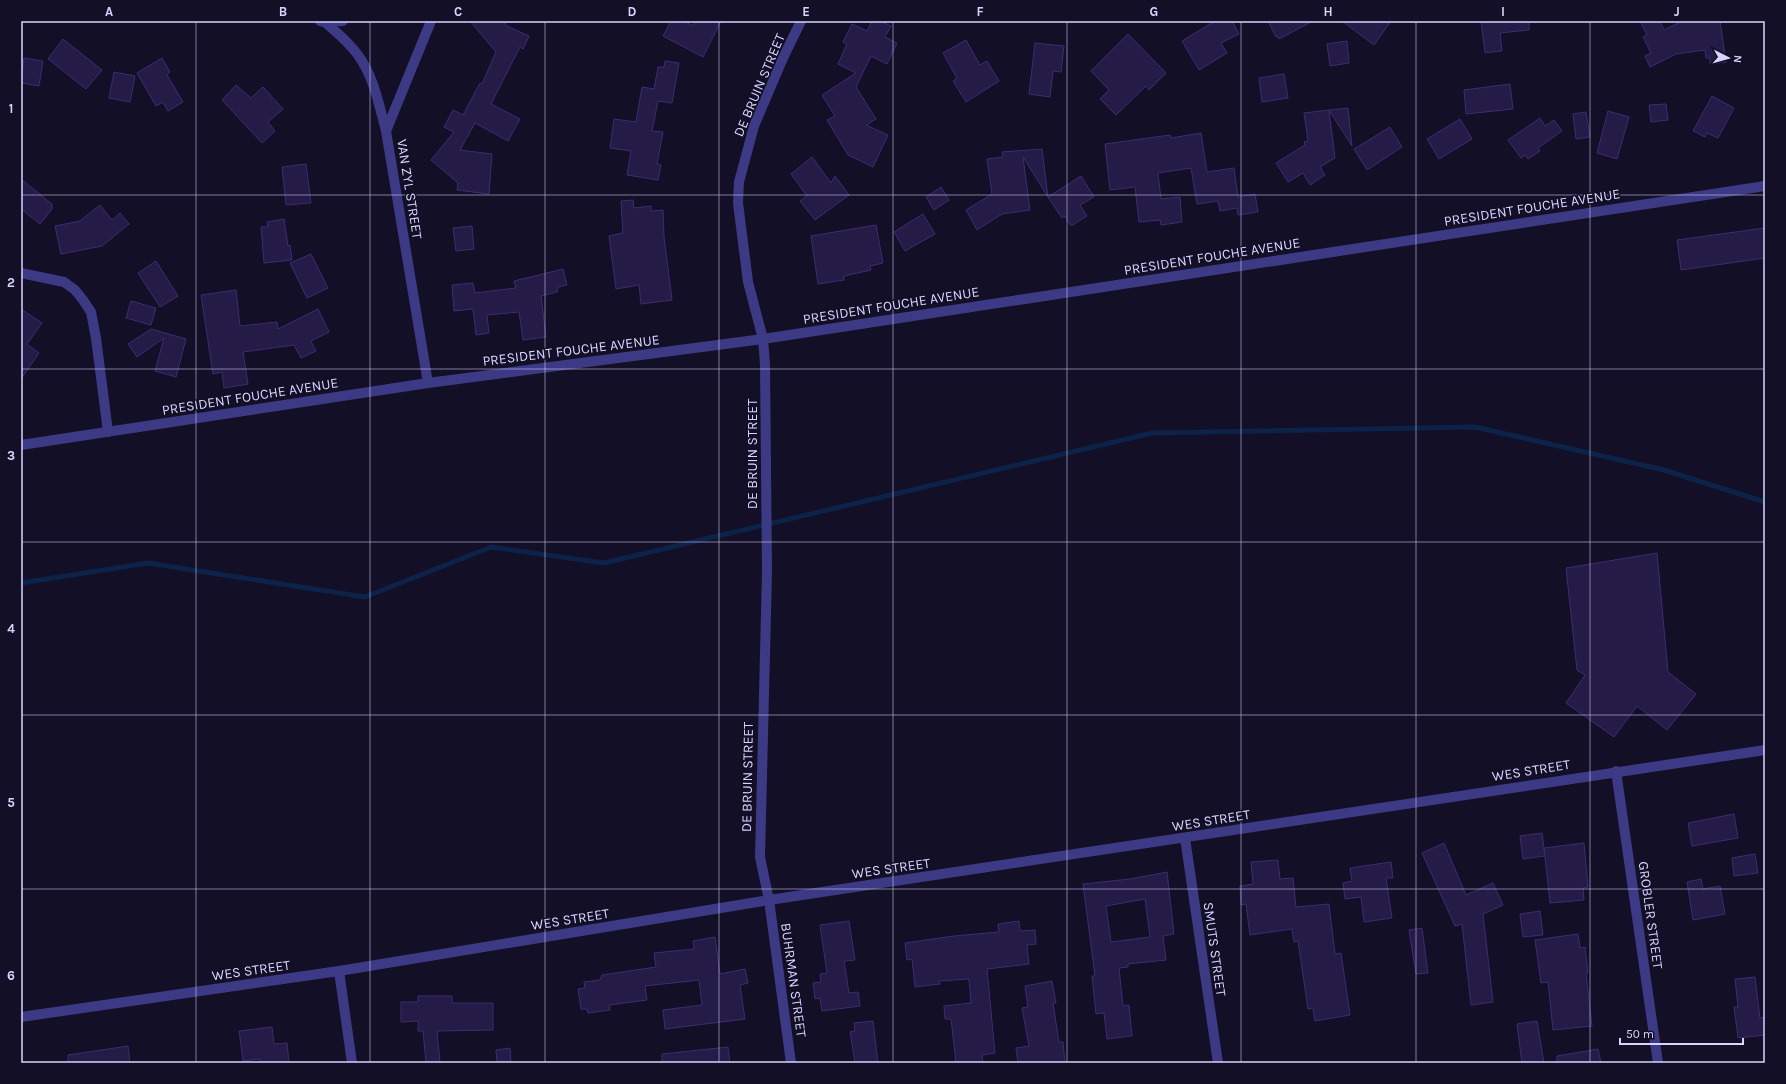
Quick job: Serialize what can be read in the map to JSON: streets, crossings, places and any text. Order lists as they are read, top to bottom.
{
  "streets": {
    "street": [
      "DE BRUIN STREET",
      "VAN ZYL STREET",
      "PRESIDENT FOUCHE AVENUE",
      "WES STREET",
      "GROBLER STREET",
      "SMUTS STREET",
      "BUHRMAN STREET"
    ]
  },
  "crossings": [
    ["DE BRUIN STREET", "PRESIDENT FOUCHE AVENUE"],
    ["DE BRUIN STREET", "WES STREET"],
    ["DE BRUIN STREET", "BUHRMAN STREET"],
    ["VAN ZYL STREET", "PRESIDENT FOUCHE AVENUE"],
    ["WES STREET", "GROBLER STREET"],
    ["WES STREET", "SMUTS STREET"],
    ["WES STREET", "BUHRMAN STREET"]
  ],
  "scale_bar": "50 m",
  "north": "right",
  "grid": {
    "columns": [
      "A",
      "B",
      "C",
      "D",
      "E",
      "F",
      "G",
      "H",
      "I",
      "J"
    ],
    "rows": [
      "1",
      "2",
      "3",
      "4",
      "5",
      "6"
    ]
  }
}
